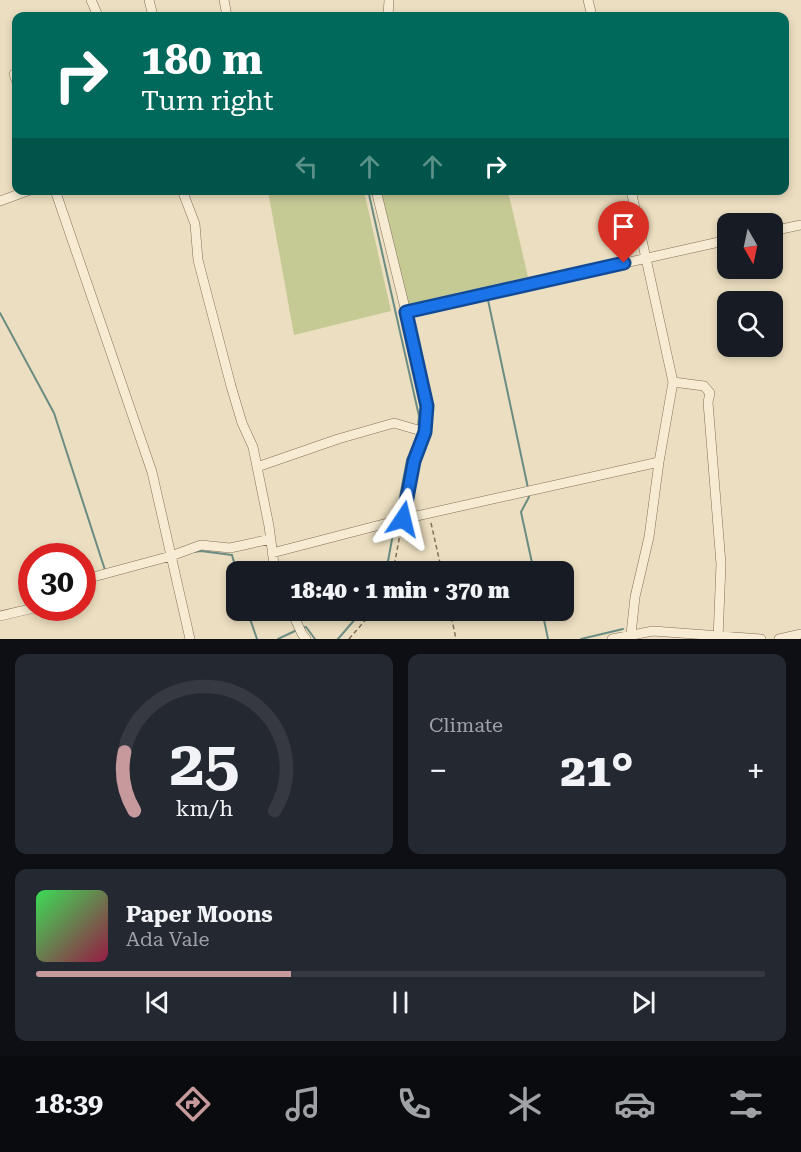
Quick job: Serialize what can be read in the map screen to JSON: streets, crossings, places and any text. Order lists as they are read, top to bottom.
{
  "north": "bottom",
  "page": {
    "turn": ["180 m", "Turn right"],
    "limit": "30",
    "trip": "18:40 · 1 min · 370 m",
    "tile": "Climate",
    "heat": ["−", "21°", "+"],
    "song": ["Paper Moons", "Ada Vale"],
    "tabs": "18:39",
    "gauge": ["25", "km/h"]
  }
}
